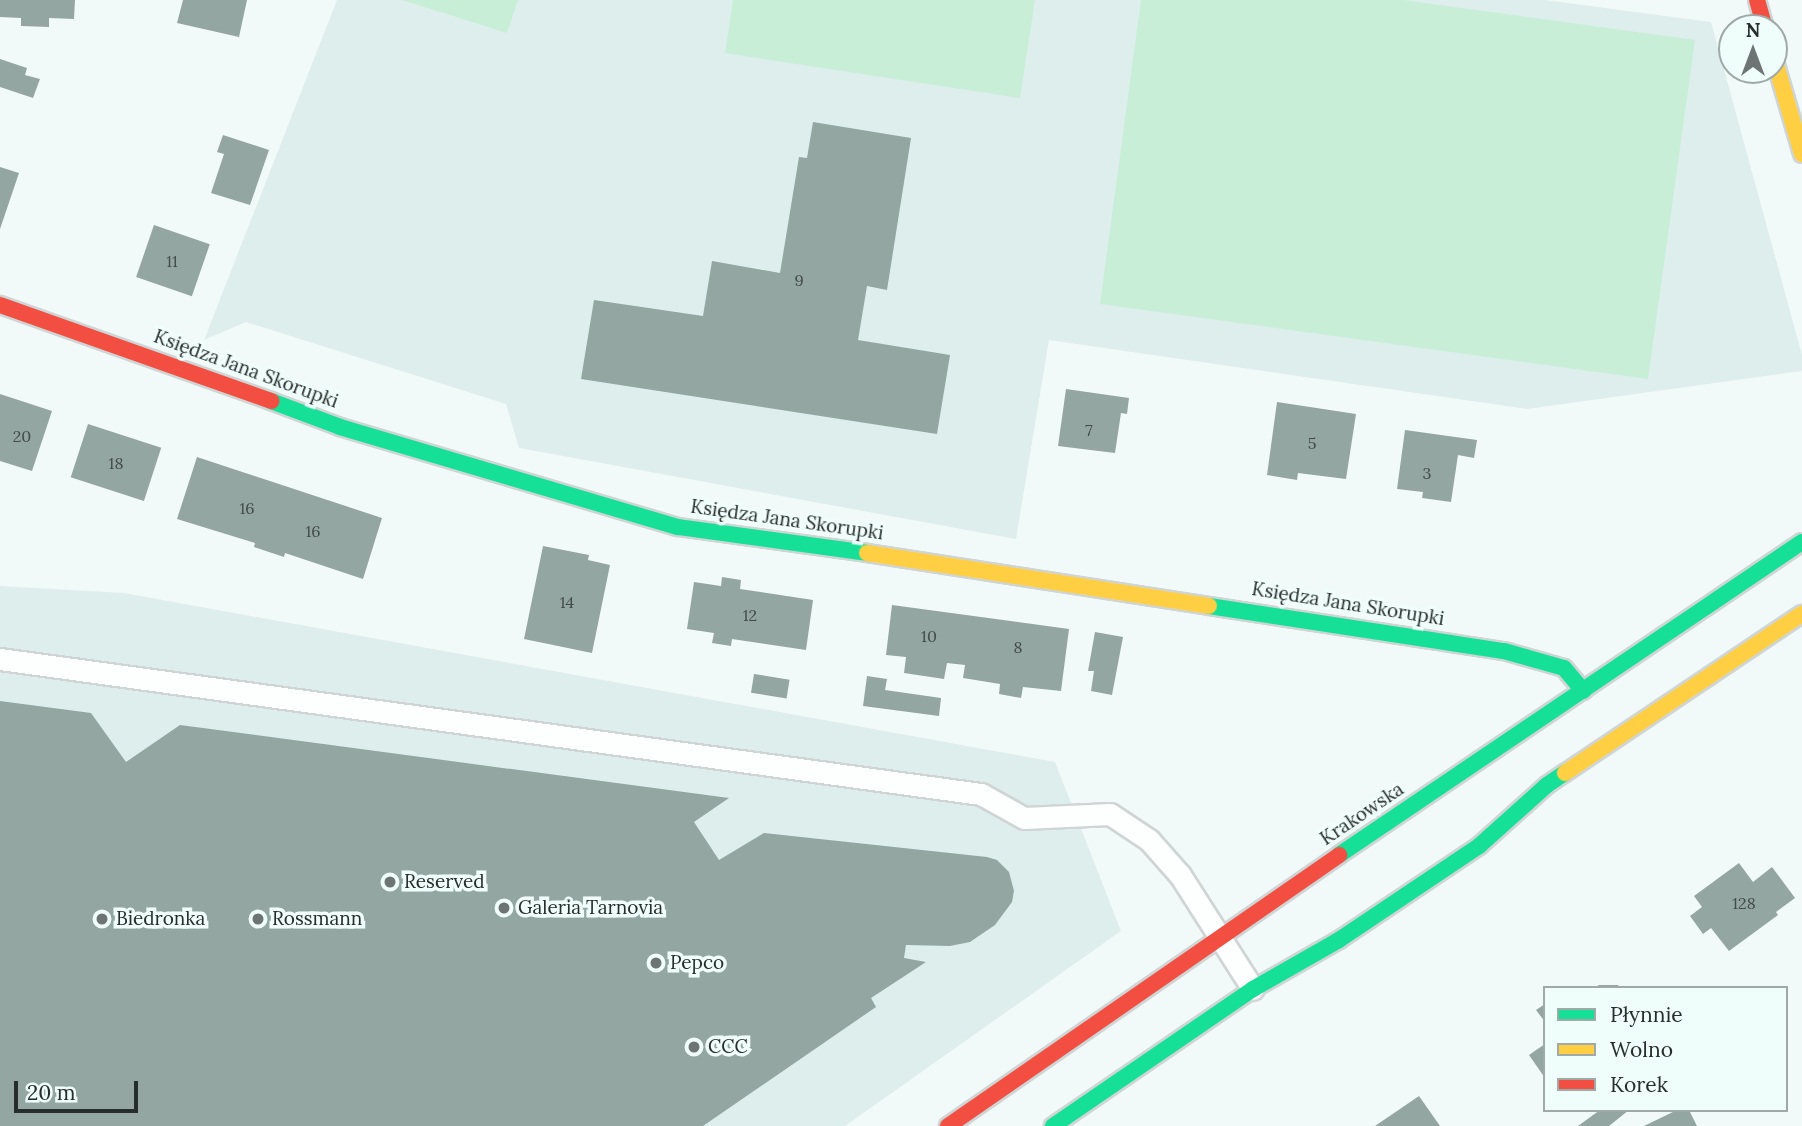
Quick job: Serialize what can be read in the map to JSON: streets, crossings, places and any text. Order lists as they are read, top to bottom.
{
  "streets": {
    "street": ["Księdza Jana Skorupki", "Krakowska"]
  },
  "crossings": [
    ["Księdza Jana Skorupki", "Krakowska"]
  ],
  "places": [
    "Reserved",
    "Galeria Tarnovia",
    "Biedronka",
    "Rossmann",
    "Pepco",
    "CCC"
  ],
  "house_numbers": [
    "11",
    "9",
    "7",
    "20",
    "5",
    "18",
    "3",
    "16",
    "16",
    "14",
    "12",
    "10",
    "8",
    "128"
  ],
  "legend": ["Płynnie", "Wolno", "Korek"],
  "scale_bar": "20 m",
  "north": "top"
}
